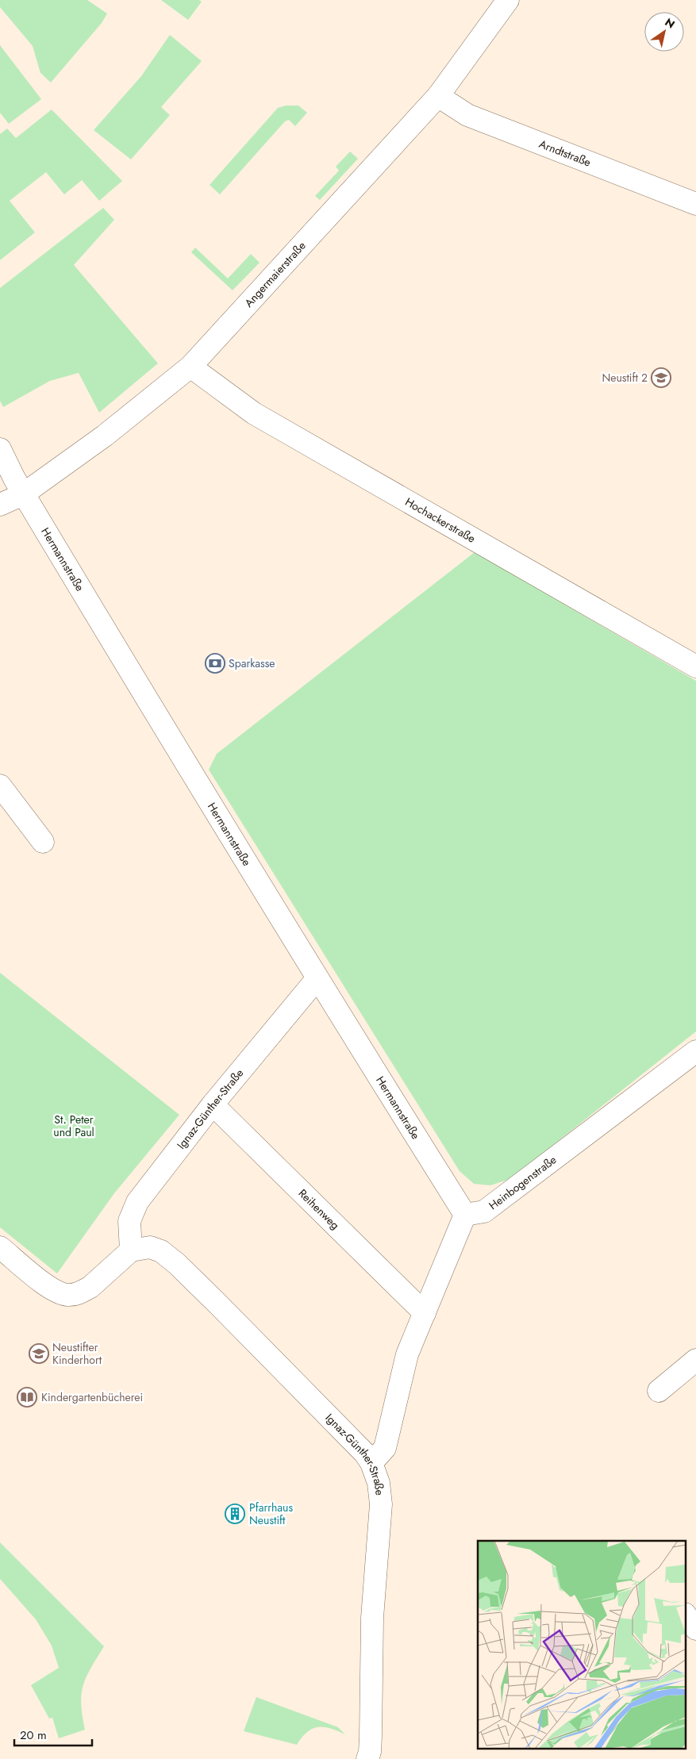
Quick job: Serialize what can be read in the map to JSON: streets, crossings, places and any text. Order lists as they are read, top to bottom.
{
  "streets": {
    "street": [
      "Arndtstraße",
      "Angermaierstraße",
      "Hochackerstraße",
      "Hermannstraße",
      "Ignaz-Günther-Straße",
      "Heinbogenstraße",
      "Reihenweg"
    ]
  },
  "crossings": [
    ["Arndtstraße", "Angermaierstraße"],
    ["Angermaierstraße", "Hochackerstraße"],
    ["Angermaierstraße", "Hermannstraße"],
    ["Hermannstraße", "Ignaz-Günther-Straße"],
    ["Hermannstraße", "Heinbogenstraße"],
    ["Ignaz-Günther-Straße", "Reihenweg"]
  ],
  "parks": ["St. Peter und Paul"],
  "places": {
    "school or university": ["Neustift 2", "Neustifter Kinderhort"],
    "bank": ["Sparkasse"],
    "library": ["Kindergartenbücherei"],
    "building": ["Pfarrhaus Neustift"]
  },
  "scale_bar": "20 m",
  "north": "top right"
}
